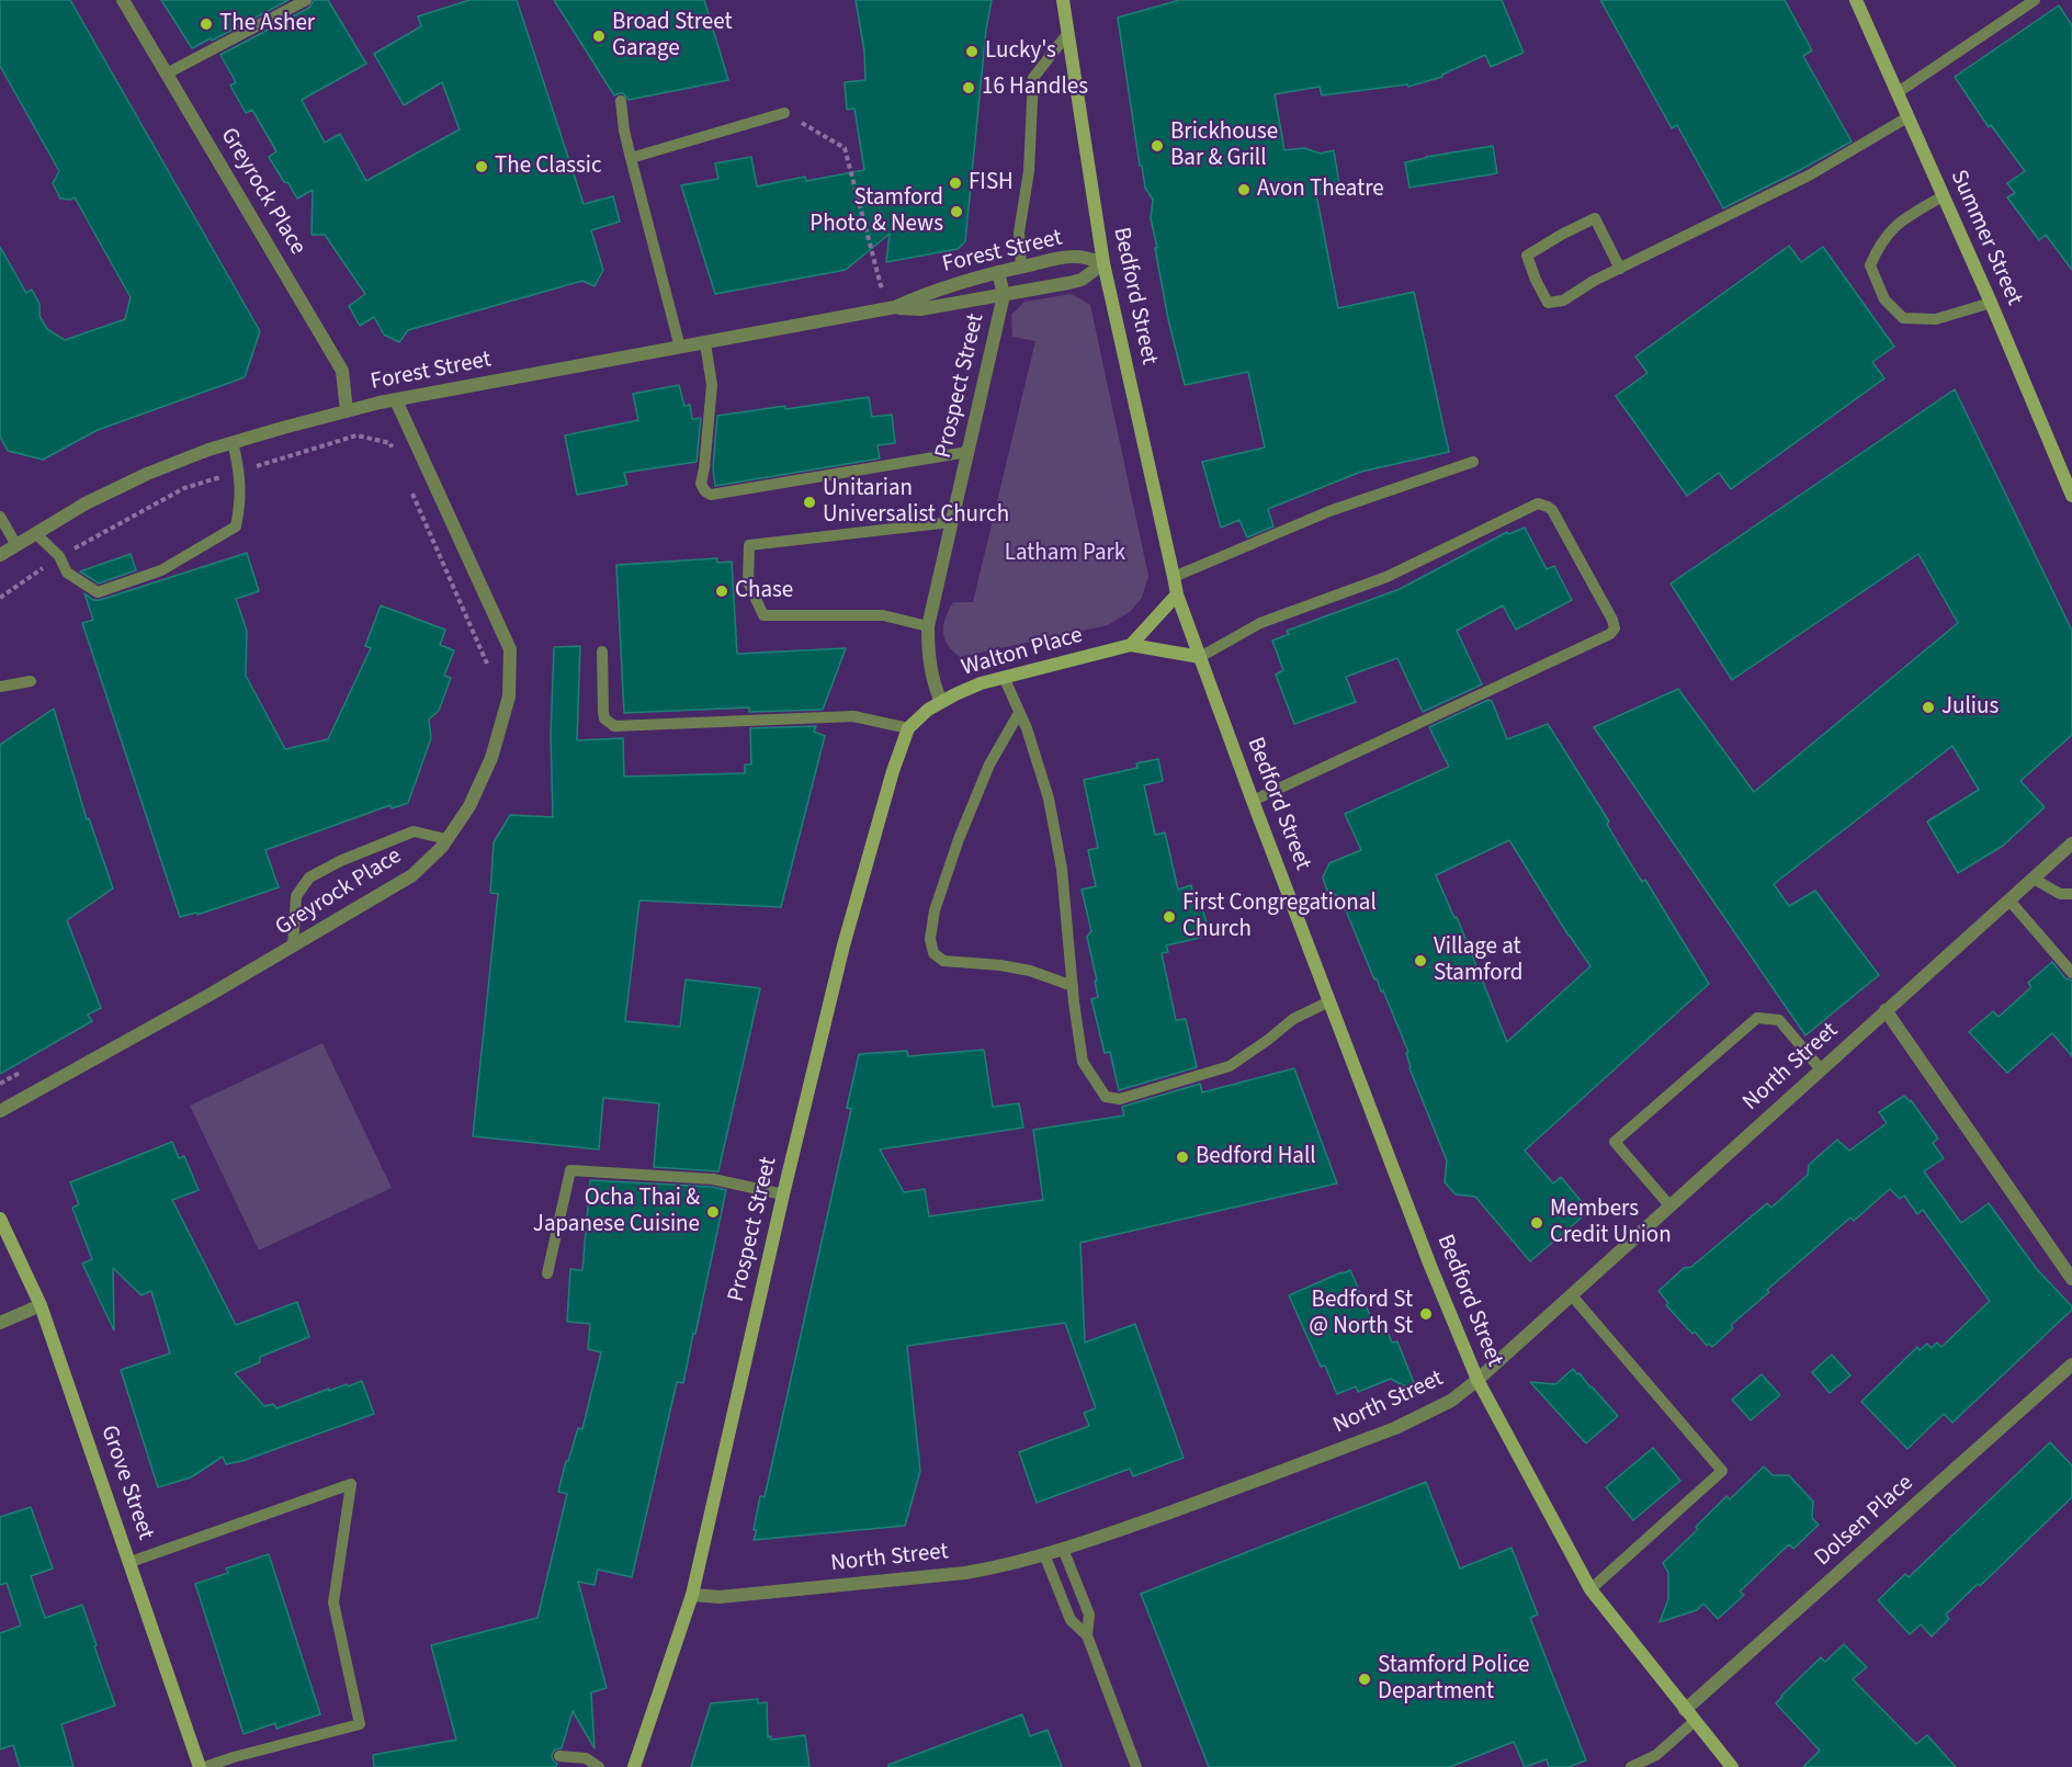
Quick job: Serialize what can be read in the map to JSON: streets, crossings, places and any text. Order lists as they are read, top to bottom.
{
  "streets": {
    "main road": [
      "Summer Street",
      "Bedford Street",
      "Prospect Street",
      "Walton Place",
      "Grove Street"
    ],
    "street": [
      "Greyrock Place",
      "Forest Street",
      "North Street",
      "Dolsen Place"
    ]
  },
  "crossings": [
    ["Greyrock Place", "Forest Street"],
    ["Forest Street", "Bedford Street"],
    ["Forest Street", "Prospect Street"],
    ["Bedford Street", "Walton Place"],
    ["Bedford Street", "North Street"],
    ["Bedford Street", "Dolsen Place"],
    ["Prospect Street", "Walton Place"],
    ["Prospect Street", "North Street"]
  ],
  "parks": ["Latham Park"],
  "places": [
    "The Asher",
    "Broad Street Garage",
    "Lucky's",
    "16 Handles",
    "Brickhouse Bar & Grill",
    "The Classic",
    "FISH",
    "Avon Theatre",
    "Stamford Photo & News",
    "Unitarian Universalist Church",
    "Chase",
    "Julius",
    "First Congregational Church",
    "Village at Stamford",
    "Bedford Hall",
    "Ocha Thai & Japanese Cuisine",
    "Members Credit Union",
    "Bedford St @ North St",
    "Stamford Police Department"
  ]
}
